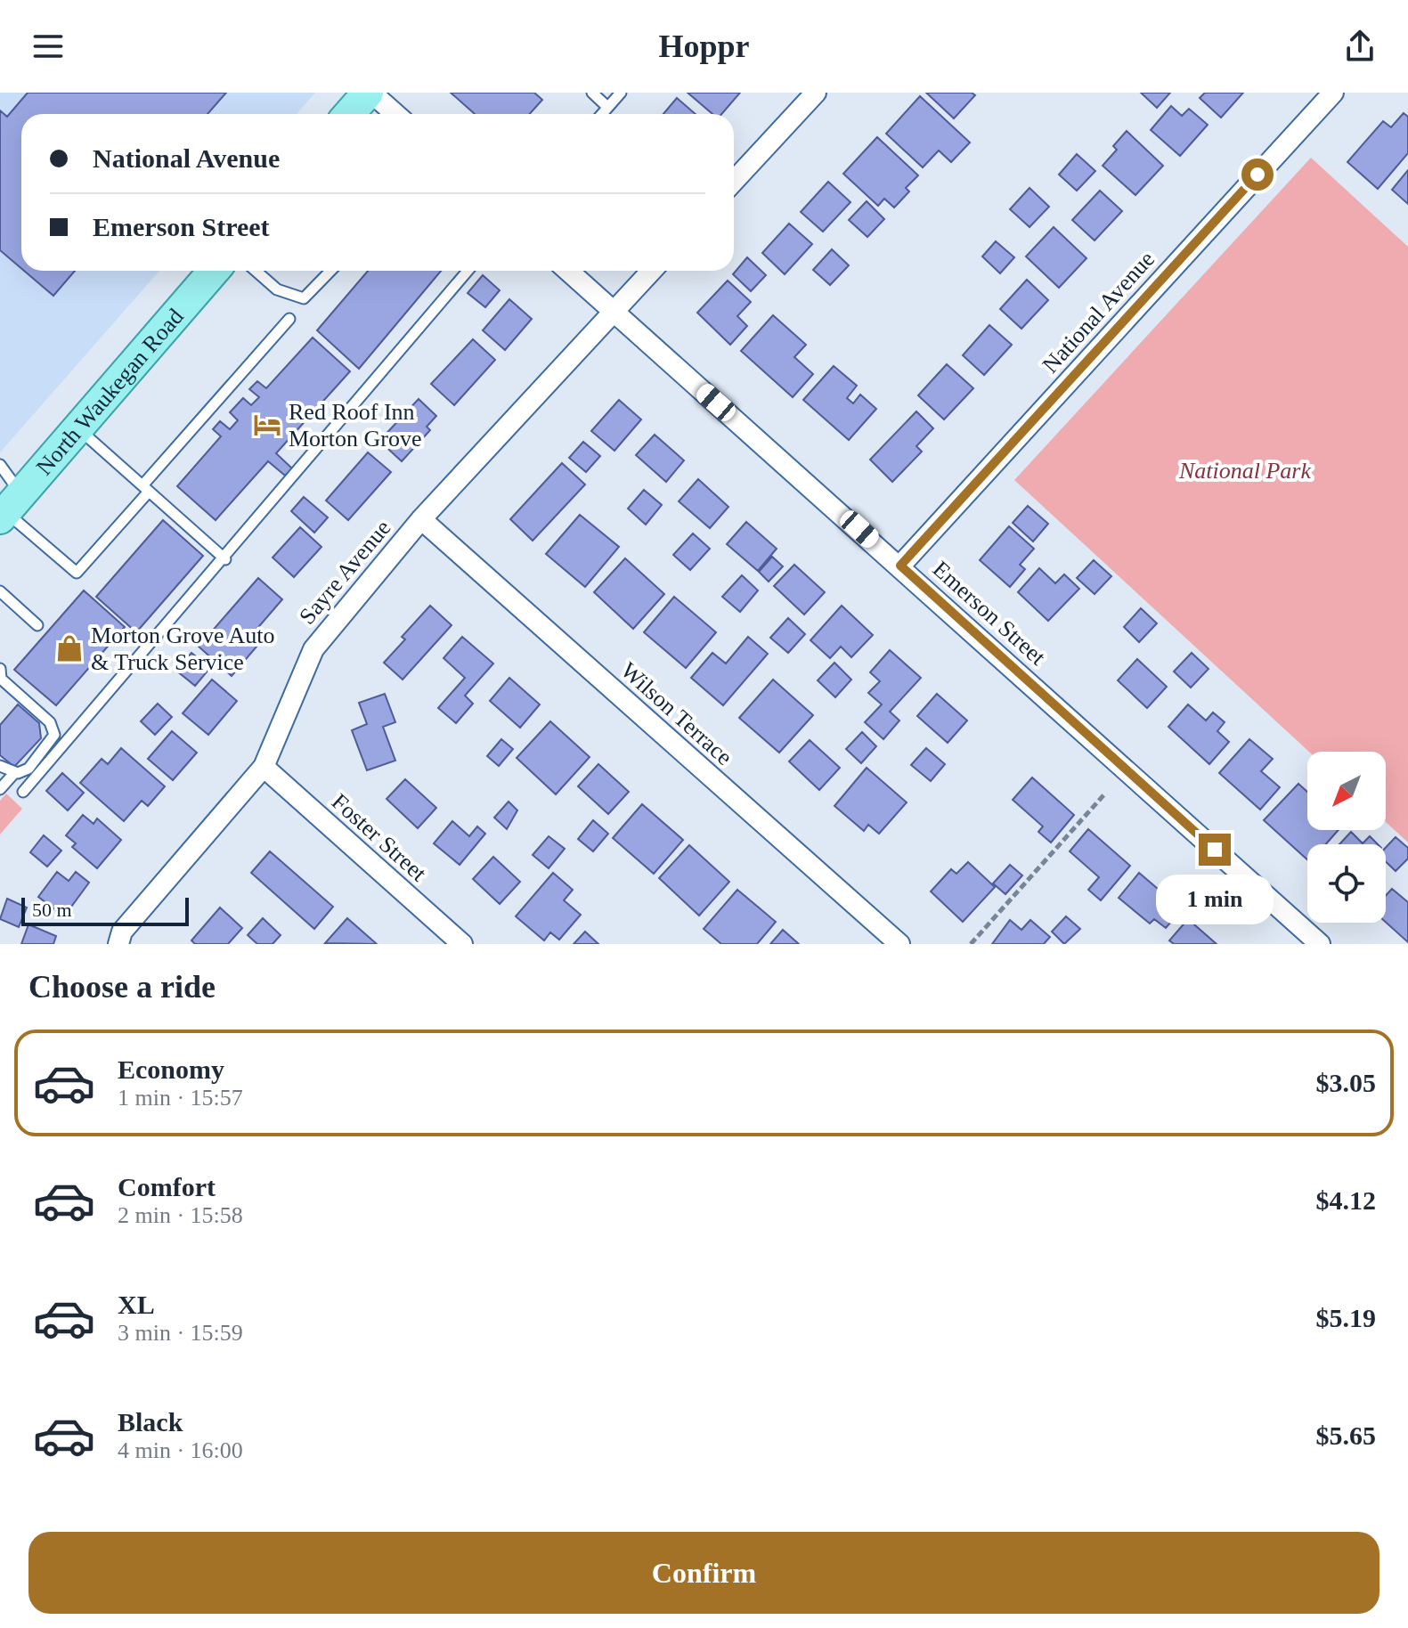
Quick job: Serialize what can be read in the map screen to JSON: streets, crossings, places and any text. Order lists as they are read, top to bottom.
{
  "streets": {
    "main road": ["North Waukegan Road"],
    "street": [
      "National Avenue",
      "Sayre Avenue",
      "Emerson Street",
      "Wilson Terrace",
      "Foster Street"
    ]
  },
  "crossings": [
    ["National Avenue", "Emerson Street"],
    ["Sayre Avenue", "Emerson Street"],
    ["Sayre Avenue", "Wilson Terrace"],
    ["Sayre Avenue", "Foster Street"]
  ],
  "parks": ["National Park"],
  "places": {
    "hotel": ["Red Roof Inn Morton Grove"],
    "shop": ["Morton Grove Auto & Truck Service"]
  },
  "scale_bar": "50 m",
  "north": "bottom left",
  "page": {
    "header": "Hoppr",
    "banner": ["National Avenue", "Emerson Street"],
    "bubble": "1 min",
    "scale": "50 m",
    "heading": "Choose a ride",
    "list": [
      {
        "name": "Economy",
        "note": "1 min · 15:57",
        "value": "$3.05"
      },
      {
        "name": "Comfort",
        "note": "2 min · 15:58",
        "value": "$4.12"
      },
      {
        "name": "XL",
        "note": "3 min · 15:59",
        "value": "$5.19"
      },
      {
        "name": "Black",
        "note": "4 min · 16:00",
        "value": "$5.65"
      }
    ],
    "buttons": "Confirm"
  }
}
